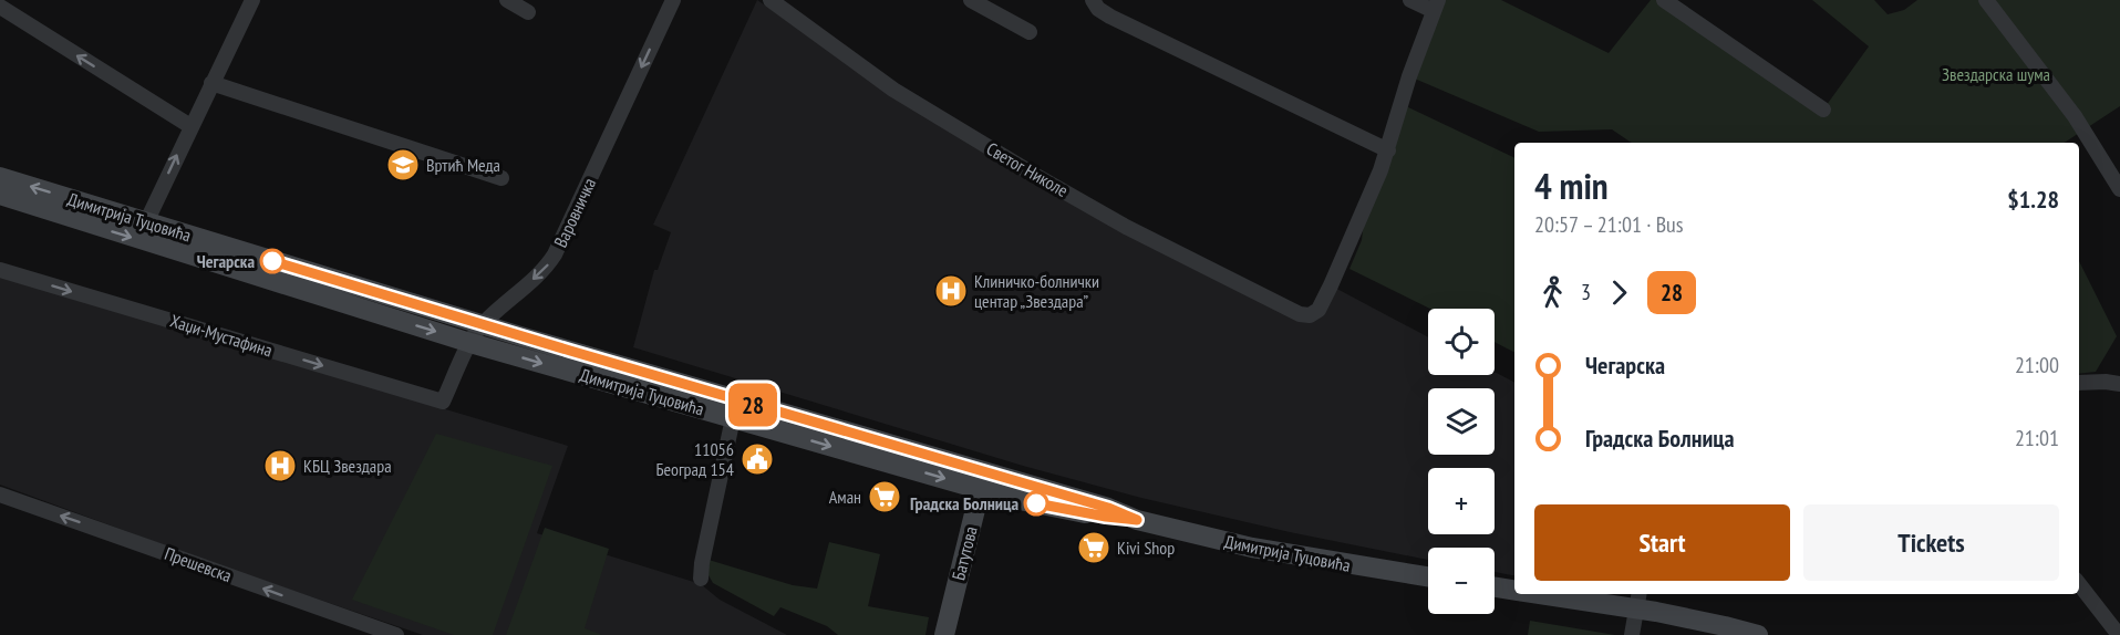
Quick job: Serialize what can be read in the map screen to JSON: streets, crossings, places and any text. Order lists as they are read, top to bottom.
{
  "streets": {
    "main road": ["Димитрија Туцовића", "Батутова"],
    "street": [
      "Светог Николе",
      "Варовничка",
      "Хаџи-Мустафина",
      "Прешевска"
    ]
  },
  "crossings": [
    ["Варовничка", "Димитрија Туцовића"],
    ["Варовничка", "Хаџи-Мустафина"],
    ["Димитрија Туцовића", "Батутова"]
  ],
  "one_way": ["Варовничка", "Хаџи-Мустафина", "Прешевска"],
  "parks": ["Звездарска шума"],
  "places": {
    "school or university": ["Вртић Меда"],
    "other": ["Чегарска", "Градска Болница"],
    "hospital": ["Клиничко-болнички центар „Звездара”", "КБЦ Звездара"],
    "public building": ["11056 Београд 154"],
    "supermarket": ["Аман", "Kivi Shop"]
  },
  "lines": ["bus line 28"],
  "page": {
    "on_map": "28",
    "heading": ["4 min", "20:57 – 21:01 · Bus", "$1.28"],
    "legs": ["3", "28"],
    "map_buttons": ["+", "−"],
    "list": [
      {
        "name": "Чегарска",
        "value": "21:00"
      },
      {
        "name": "Градска Болница",
        "value": "21:01"
      }
    ],
    "buttons": ["Start", "Tickets"]
  }
}
